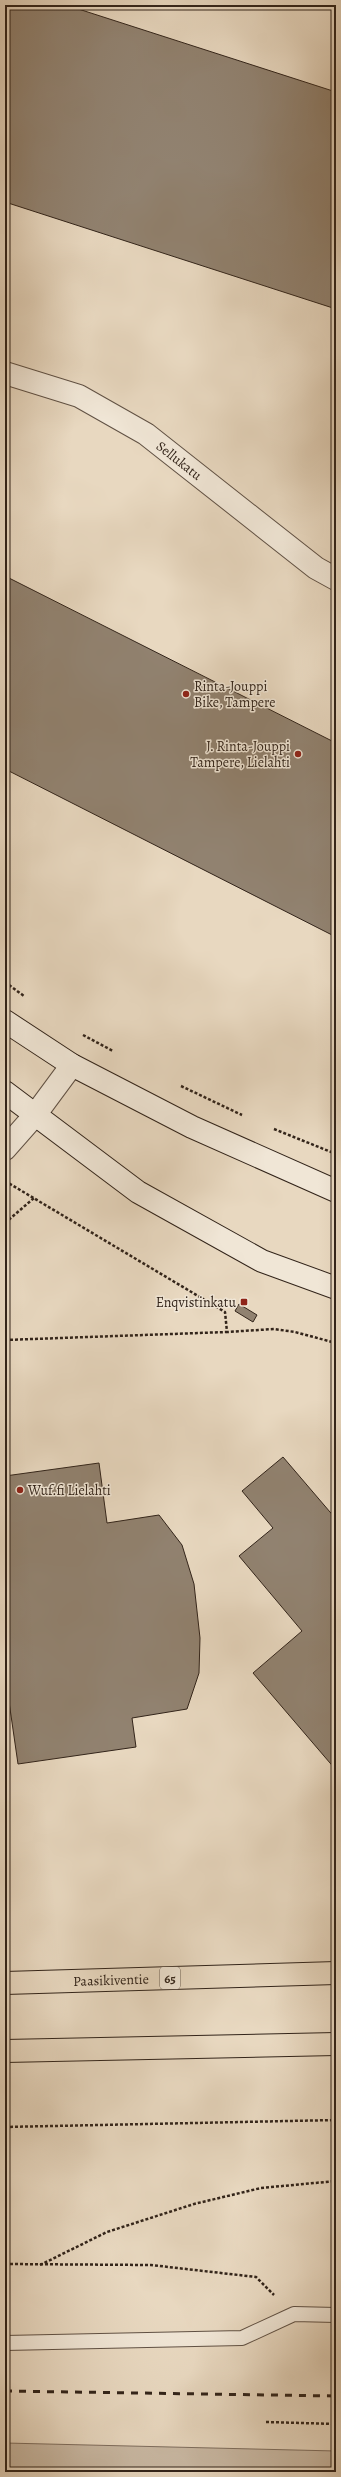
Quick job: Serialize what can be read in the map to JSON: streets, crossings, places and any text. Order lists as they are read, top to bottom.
{
  "streets": {
    "highway": ["65", "Paasikiventie"],
    "main road": ["Sellukatu"]
  },
  "places": {
    "other": ["Rinta-Jouppi Bike, Tampere", "J. Rinta-Jouppi Tampere, Lielahti", "Wuf.fi Lielahti"],
    "transit": ["Enqvistinkatu"]
  }
}
